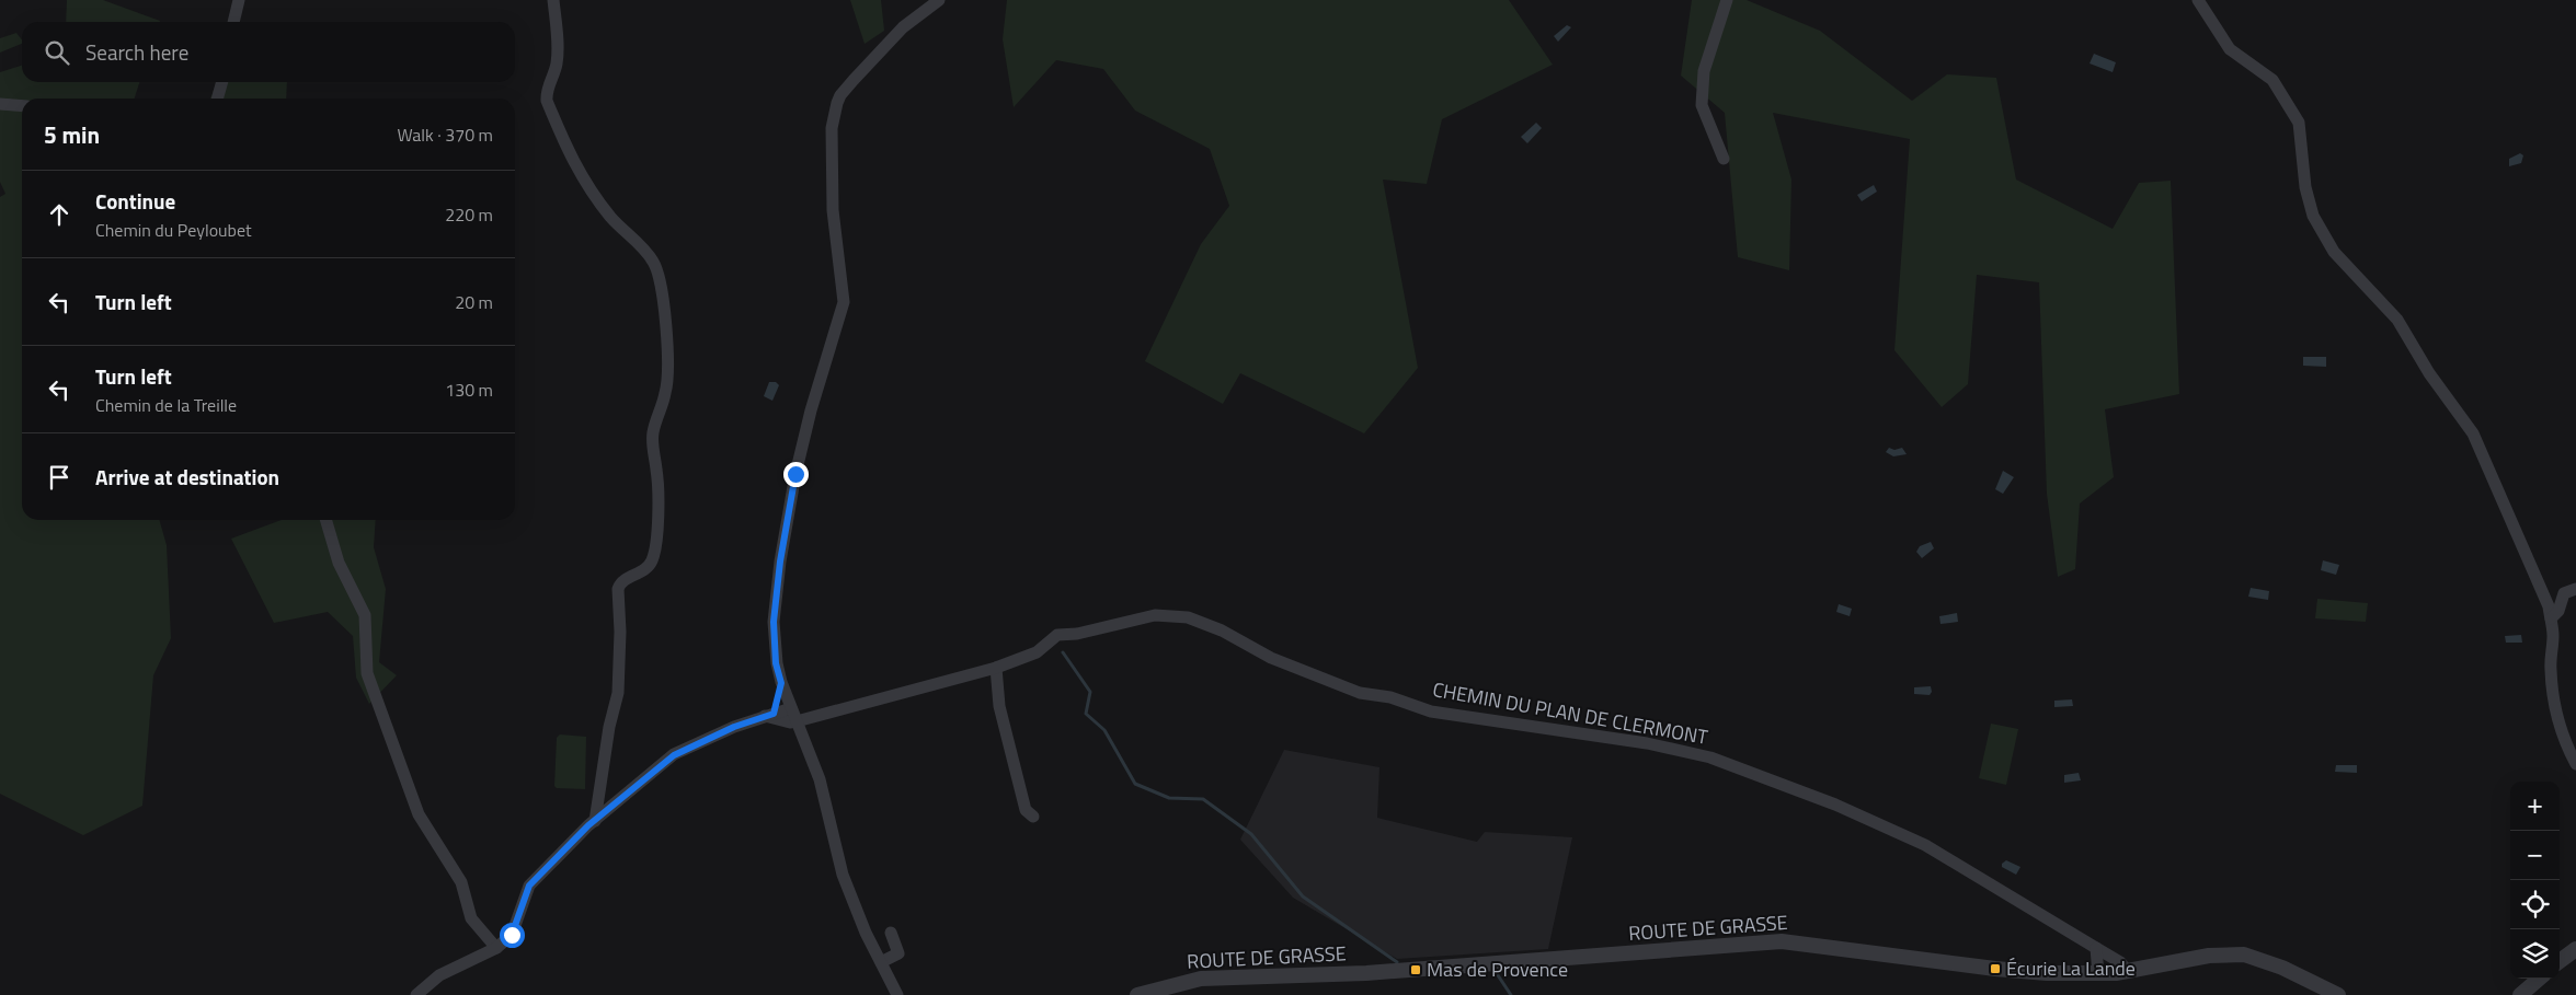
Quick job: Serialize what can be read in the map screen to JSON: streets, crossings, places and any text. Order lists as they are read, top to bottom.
{
  "streets": {
    "street": ["CHEMIN DU PLAN DE CLERMONT", "ROUTE DE GRASSE"]
  },
  "crossings": [
    ["CHEMIN DU PLAN DE CLERMONT", "ROUTE DE GRASSE"]
  ],
  "places": {
    "transit": ["Écurie La Lande", "Mas de Provence"]
  },
  "page": {
    "search": "Search here",
    "heading": ["5 min", "Walk · 370 m"],
    "list": [
      ["Continue", "Chemin du Peyloubet", "220 m"],
      ["Turn left", "20 m"],
      ["Turn left", "Chemin de la Treille", "130 m"],
      "Arrive at destination"
    ],
    "map_buttons": ["+", "−"]
  }
}
